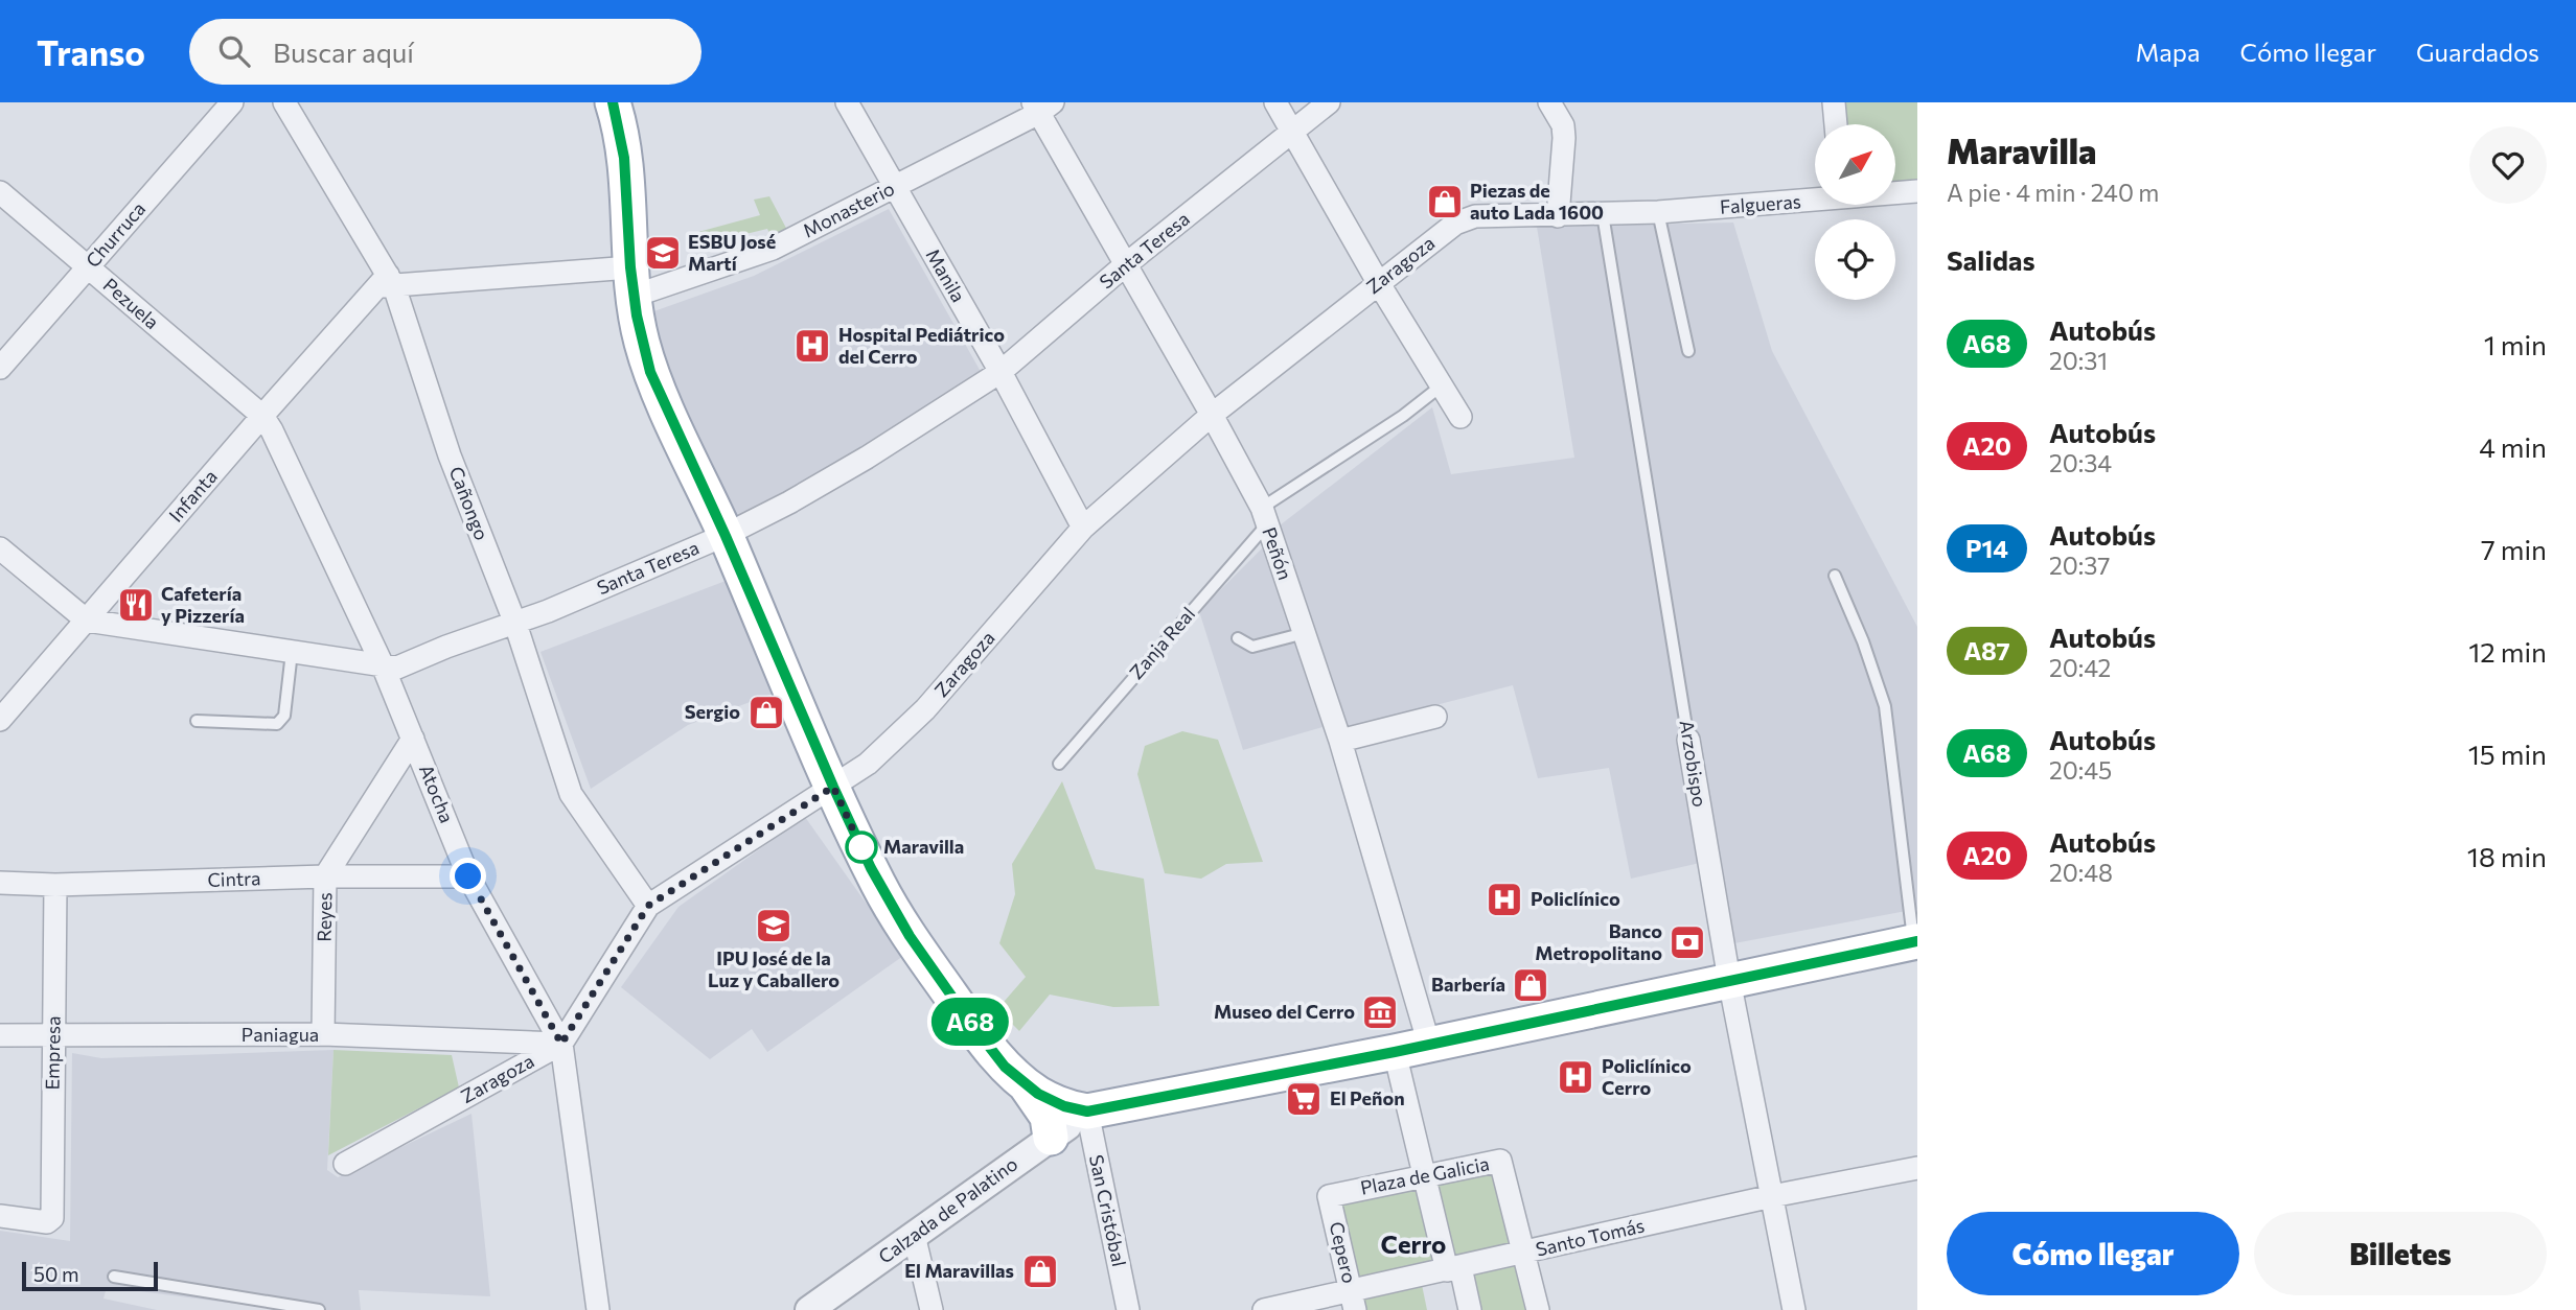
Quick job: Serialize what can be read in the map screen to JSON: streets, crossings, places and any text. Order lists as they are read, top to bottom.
{
  "streets": {
    "street": [
      "Falgueras",
      "Monasterio",
      "Churruca",
      "Santa Teresa",
      "Zaragoza",
      "Manila",
      "Pezuela",
      "Infanta",
      "Cañongo",
      "Peñón",
      "Arzobispo",
      "Atocha",
      "Cintra",
      "Reyes",
      "Paniagua",
      "Empresa",
      "Plaza de Galicia",
      "Calzada de Palatino",
      "San Cristóbal",
      "Santo Tomás",
      "Cepero"
    ],
    "lane": ["Zanja Real"]
  },
  "crossings": [
    ["Falgueras", "Zaragoza"],
    ["Falgueras", "Arzobispo"],
    ["Monasterio", "Manila"],
    ["Monasterio", "Infanta"],
    ["Monasterio", "Cañongo"],
    ["Monasterio", "Peñón"],
    ["Churruca", "Pezuela"],
    ["Santa Teresa", "Manila"],
    ["Santa Teresa", "Infanta"],
    ["Santa Teresa", "Cañongo"],
    ["Santa Teresa", "Peñón"],
    ["Santa Teresa", "Atocha"],
    ["Zaragoza", "Manila"],
    ["Zaragoza", "Cañongo"],
    ["Zaragoza", "Peñón"],
    ["Zaragoza", "Arzobispo"],
    ["Zaragoza", "Atocha"],
    ["Zaragoza", "Paniagua"],
    ["Pezuela", "Infanta"],
    ["Pezuela", "Atocha"],
    ["Infanta", "Cañongo"],
    ["Infanta", "Atocha"],
    ["Peñón", "Zanja Real"],
    ["Arzobispo", "Santo Tomás"],
    ["Atocha", "Cintra"],
    ["Atocha", "Reyes"],
    ["Atocha", "Paniagua"],
    ["Cintra", "Reyes"],
    ["Cintra", "Empresa"],
    ["Reyes", "Paniagua"],
    ["Paniagua", "Empresa"],
    ["Plaza de Galicia", "Santo Tomás"],
    ["Plaza de Galicia", "Cepero"],
    ["Calzada de Palatino", "San Cristóbal"],
    ["Santo Tomás", "Cepero"]
  ],
  "districts": ["Cerro"],
  "places": {
    "shop": [
      "Piezas de auto Lada 1600",
      "Sergio",
      "Barbería",
      "El Maravillas"
    ],
    "school or university": ["ESBU José Martí", "IPU José de la Luz y Caballero"],
    "hospital": ["Hospital Pediátrico del Cerro", "Policlínico", "Policlínico Cerro"],
    "restaurant": ["Cafetería y Pizzería"],
    "other": ["Maravilla"],
    "bank": ["Banco Metropolitano"],
    "museum": ["Museo del Cerro"],
    "supermarket": ["El Peñon"]
  },
  "lines": ["bus line A68"],
  "scale_bar": "50 m",
  "north": "top right",
  "page": {
    "header": "Transo",
    "search": "Buscar aquí",
    "nav": ["Mapa", "Cómo llegar", "Guardados"],
    "on_map": "A68",
    "heading": [
      ["Maravilla", "A pie · 4 min · 240 m"],
      "Salidas"
    ],
    "list": [
      {
        "mark": "A68",
        "name": "Autobús",
        "note": "20:31",
        "value": "1 min"
      },
      {
        "mark": "A20",
        "name": "Autobús",
        "note": "20:34",
        "value": "4 min"
      },
      {
        "mark": "P14",
        "name": "Autobús",
        "note": "20:37",
        "value": "7 min"
      },
      {
        "mark": "A87",
        "name": "Autobús",
        "note": "20:42",
        "value": "12 min"
      },
      {
        "mark": "A68",
        "name": "Autobús",
        "note": "20:45",
        "value": "15 min"
      },
      {
        "mark": "A20",
        "name": "Autobús",
        "note": "20:48",
        "value": "18 min"
      }
    ],
    "buttons": ["Cómo llegar", "Billetes"],
    "scale": "50 m"
  }
}
